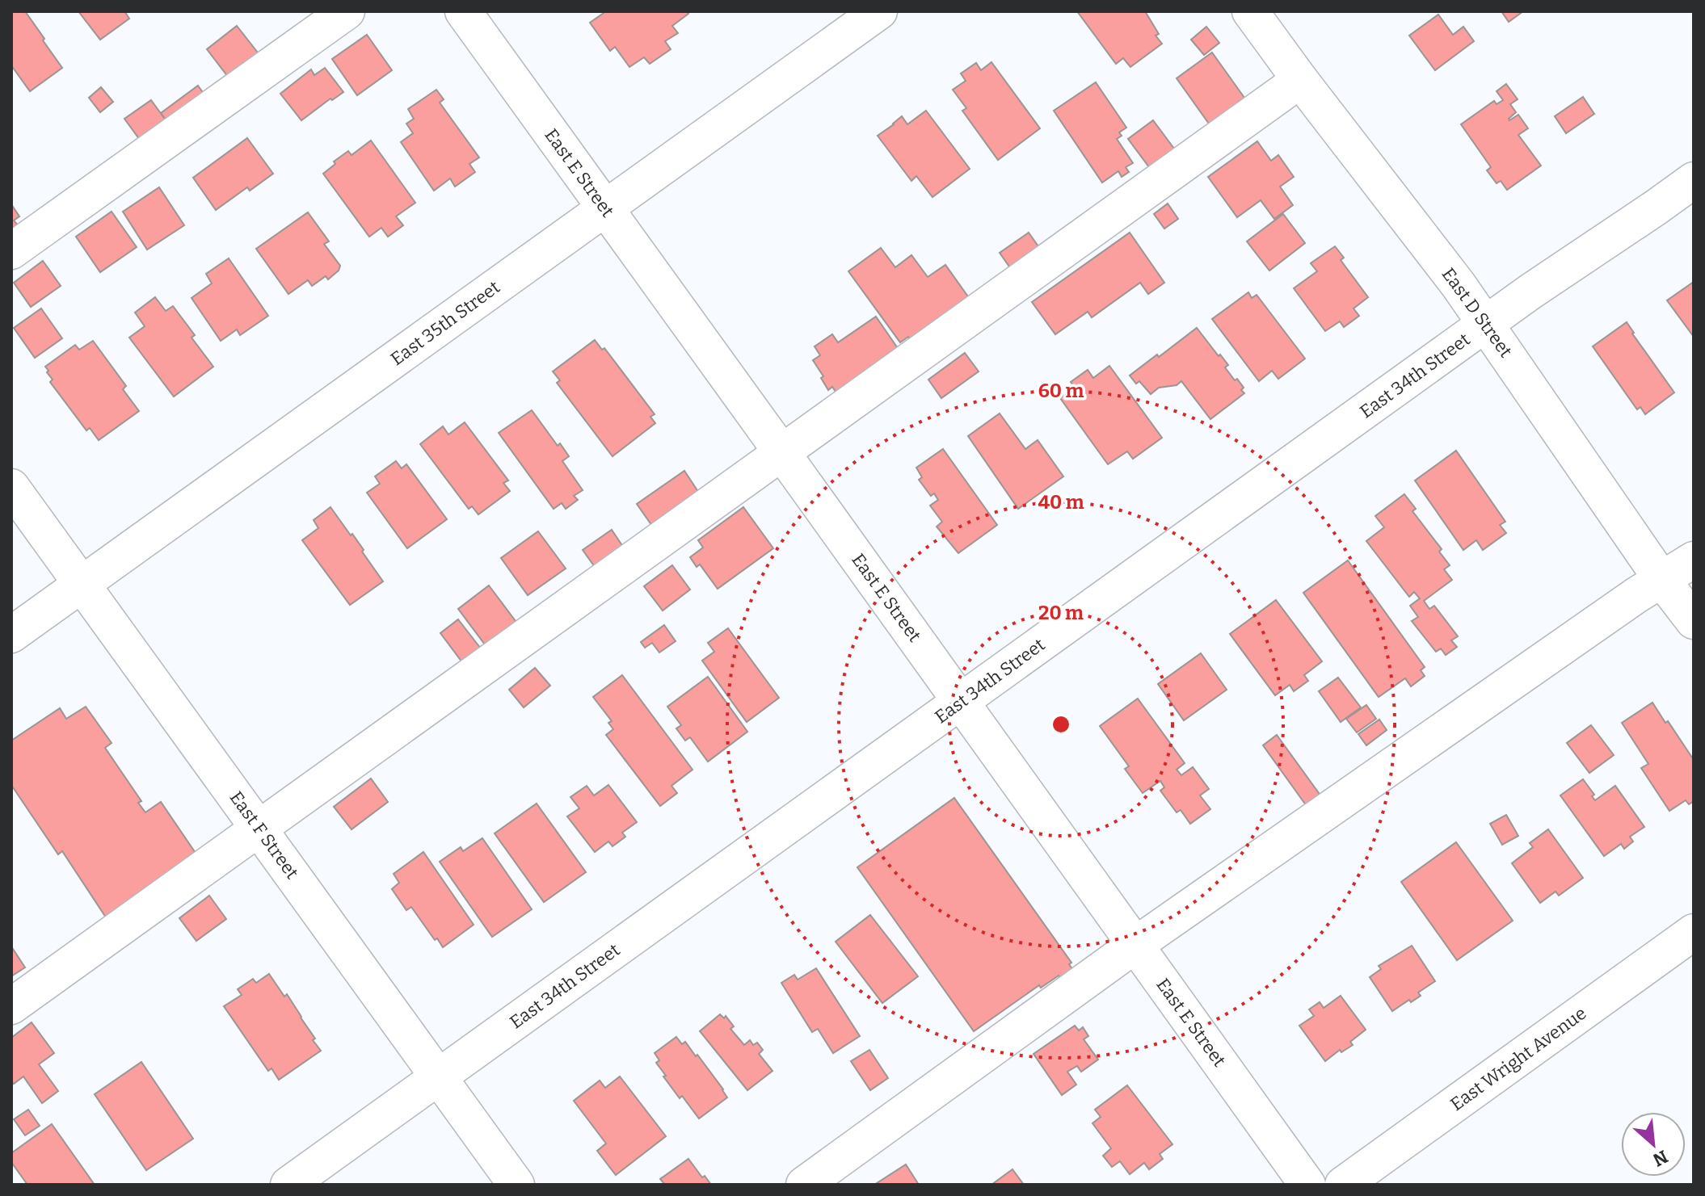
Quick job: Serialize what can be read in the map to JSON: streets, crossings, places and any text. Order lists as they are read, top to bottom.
{
  "streets": {
    "street": [
      "East E Street",
      "East D Street",
      "East 35th Street",
      "East 34th Street",
      "East F Street",
      "East Wright Avenue"
    ]
  },
  "crossings": [
    ["East E Street", "East 35th Street"],
    ["East E Street", "East 34th Street"],
    ["East D Street", "East 34th Street"],
    ["East 35th Street", "East F Street"],
    ["East 34th Street", "East F Street"]
  ],
  "north": "bottom right",
  "rings": ["60 m", "40 m", "20 m"]
}
